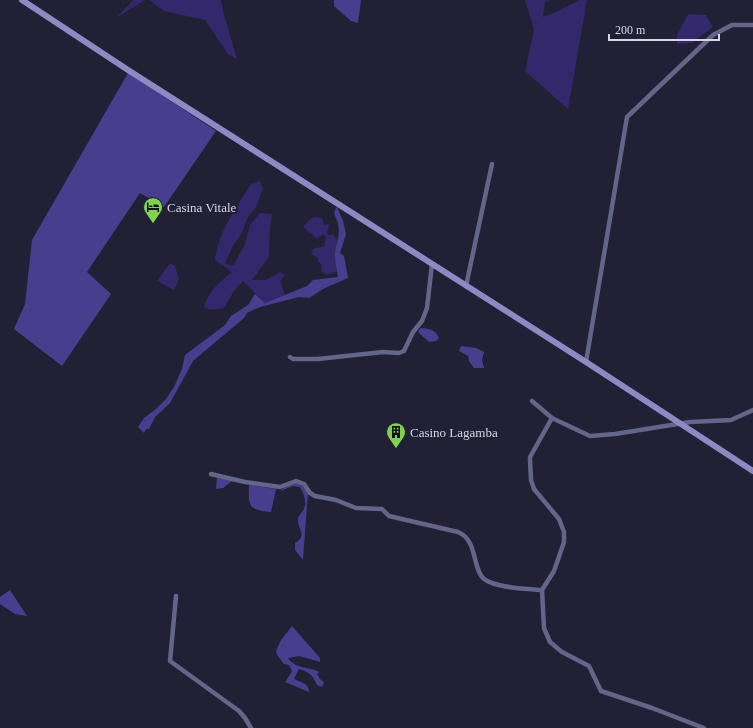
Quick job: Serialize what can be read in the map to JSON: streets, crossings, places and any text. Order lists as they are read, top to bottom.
{
  "places": {
    "hotel": ["Casina Vitale"],
    "building": ["Casino Lagamba"]
  },
  "scale_bar": "200 m"
}
